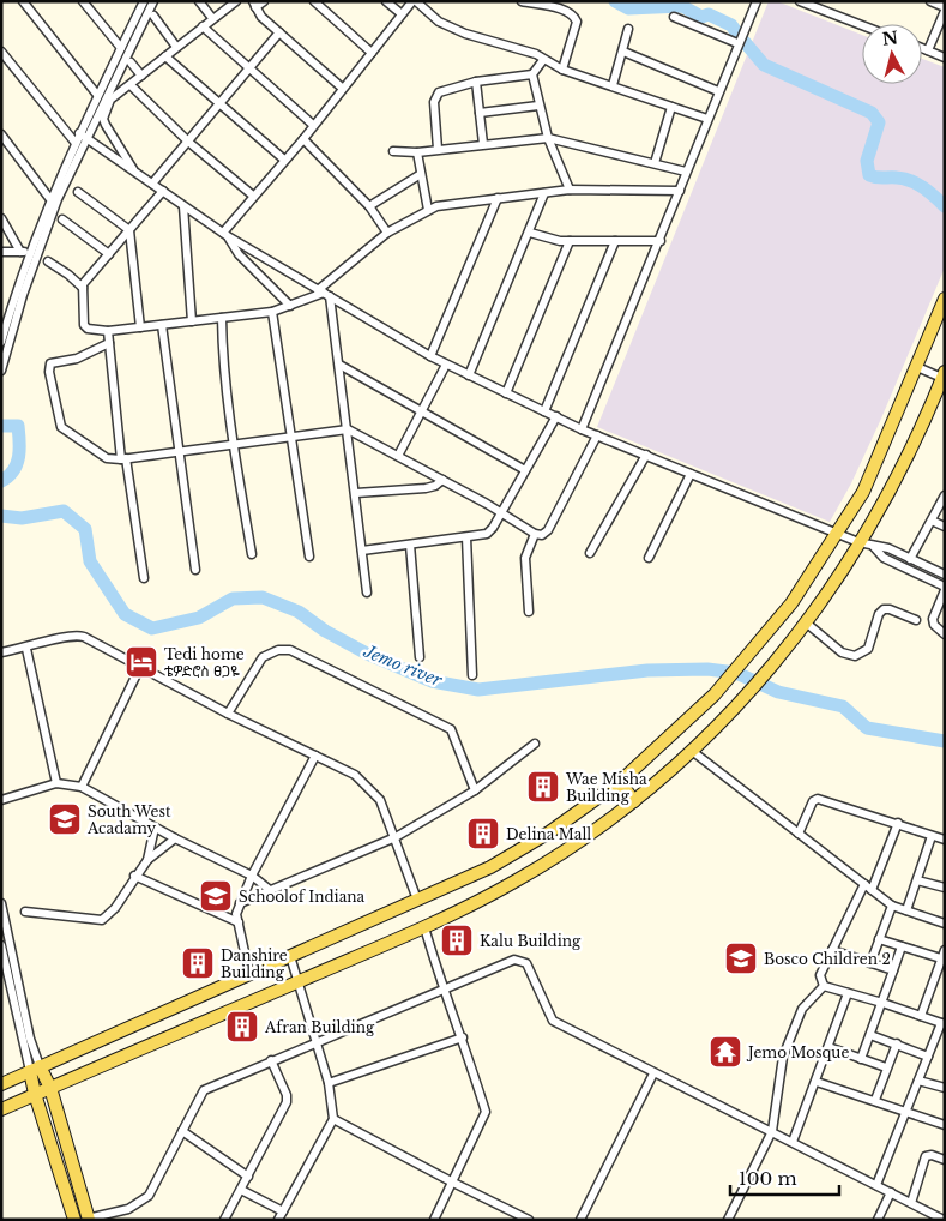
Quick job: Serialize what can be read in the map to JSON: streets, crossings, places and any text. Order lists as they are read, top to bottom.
{
  "water": ["Jemo river"],
  "places": {
    "hotel": ["Tedi home ቴዎድሮስ ፀጋዬ"],
    "building": [
      "Wae Misha Building",
      "Delina Mall",
      "Kalu Building",
      "Danshire Building",
      "Afran Building"
    ],
    "school or university": ["South West Acadamy", "Schoolof Indiana", "Bosco Children 2"],
    "temple": ["Jemo Mosque"]
  },
  "scale_bar": "100 m",
  "north": "top"
}
